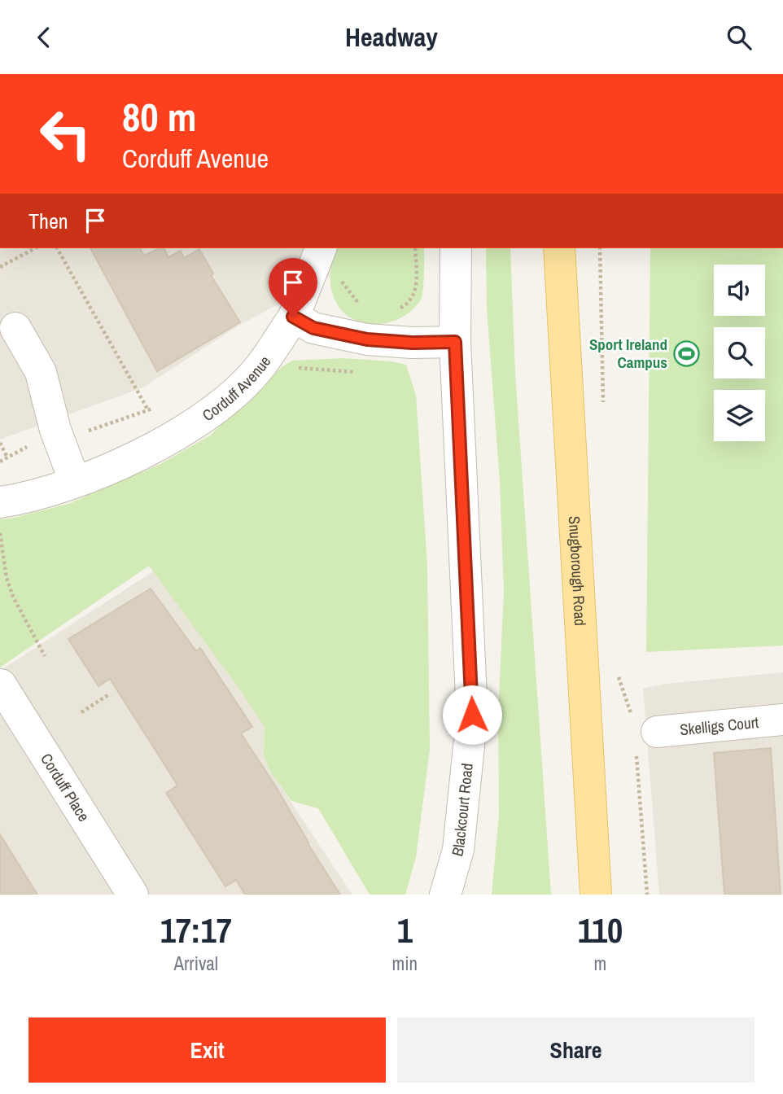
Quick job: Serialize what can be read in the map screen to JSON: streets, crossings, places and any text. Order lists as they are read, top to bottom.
{
  "streets": {
    "main road": ["Snugborough Road"],
    "street": [
      "Corduff Avenue",
      "Skelligs Court",
      "Corduff Place",
      "Blackcourt Road"
    ]
  },
  "places": {
    "sports": ["Sport Ireland Campus"]
  },
  "page": {
    "header": "Headway",
    "turn": ["80 m", "Corduff Avenue"],
    "then": "Then",
    "eta": [
      "17:17",
      "Arrival",
      "1",
      "min",
      "110",
      "m"
    ],
    "buttons": ["Exit", "Share"]
  }
}
